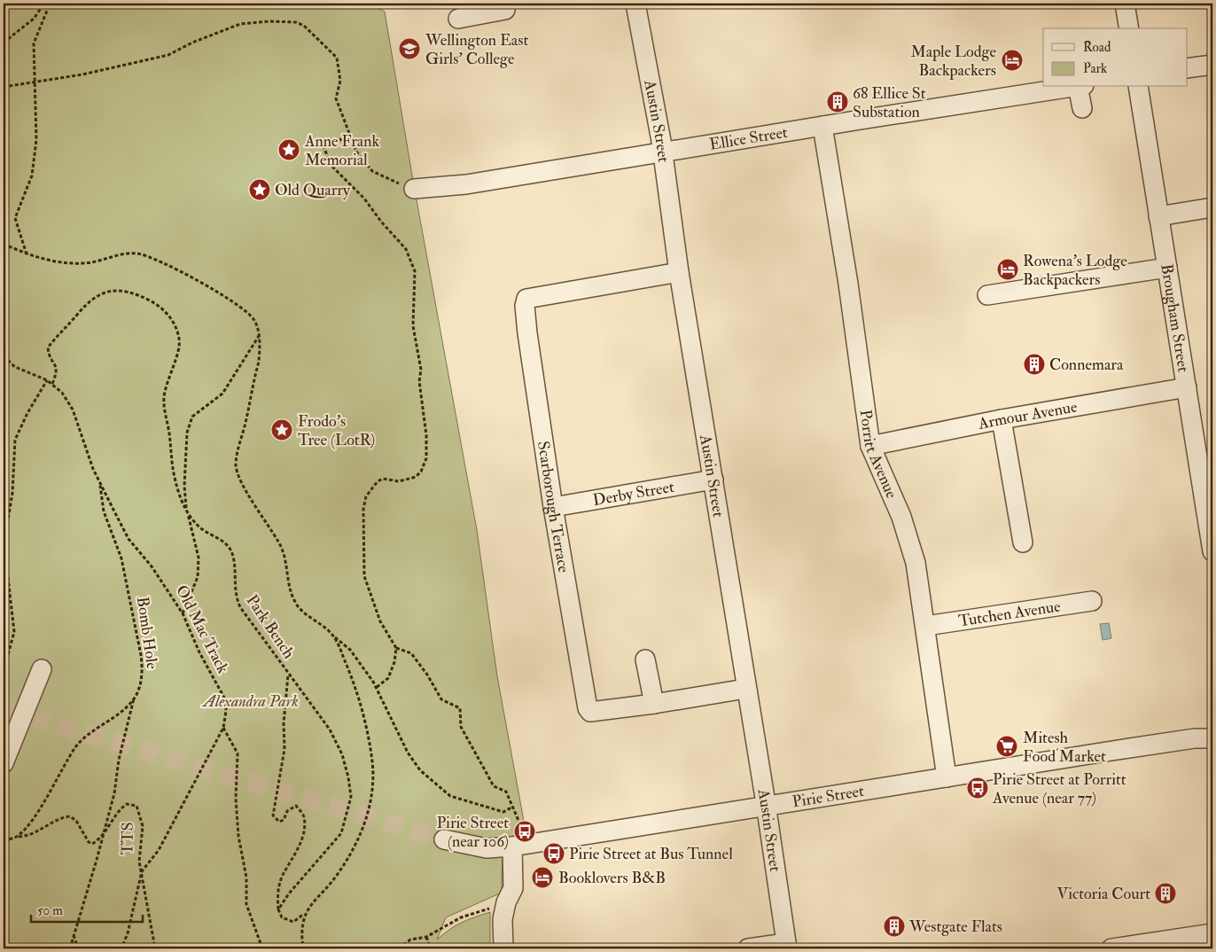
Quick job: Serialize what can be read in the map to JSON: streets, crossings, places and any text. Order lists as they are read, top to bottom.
{
  "streets": {
    "street": [
      "Austin Street",
      "Ellice Street",
      "Brougham Street",
      "Armour Avenue",
      "Porritt Avenue",
      "Derby Street",
      "Scarborough Terrace",
      "Tutchen Avenue",
      "Pirie Street"
    ],
    "path": [
      "Park Bench",
      "Old Mac Track",
      "Bomb Hole",
      "TTS"
    ]
  },
  "crossings": [
    ["Austin Street", "Ellice Street"],
    ["Austin Street", "Derby Street"],
    ["Austin Street", "Scarborough Terrace"],
    ["Austin Street", "Pirie Street"],
    ["Ellice Street", "Porritt Avenue"],
    ["Brougham Street", "Armour Avenue"],
    ["Armour Avenue", "Porritt Avenue"],
    ["Porritt Avenue", "Tutchen Avenue"],
    ["Porritt Avenue", "Pirie Street"],
    ["Derby Street", "Scarborough Terrace"],
    ["Park Bench", "Old Mac Track"],
    ["Old Mac Track", "Bomb Hole"],
    ["Old Mac Track", "TTS"],
    ["Bomb Hole", "TTS"]
  ],
  "parks": ["Alexandra Park"],
  "places": {
    "school or university": ["Wellington East Girls' College"],
    "hotel": ["Maple Lodge Backpackers", "Rowena's Lodge Backpackers", "Booklovers B&B"],
    "building": [
      "68 Ellice St Substation",
      "Connemara",
      "Victoria Court",
      "Westgate Flats"
    ],
    "place": ["Anne Frank Memorial", "Old Quarry", "Frodo’s Tree (LotR)"],
    "supermarket": ["Mitesh Food Market"],
    "bus stop": ["Pirie Street at Porritt Avenue (near 77)", "Pirie Street (near 106)", "Pirie Street at Bus Tunnel"]
  },
  "legend": ["Road", "Park"],
  "scale_bar": "50 m"
}
